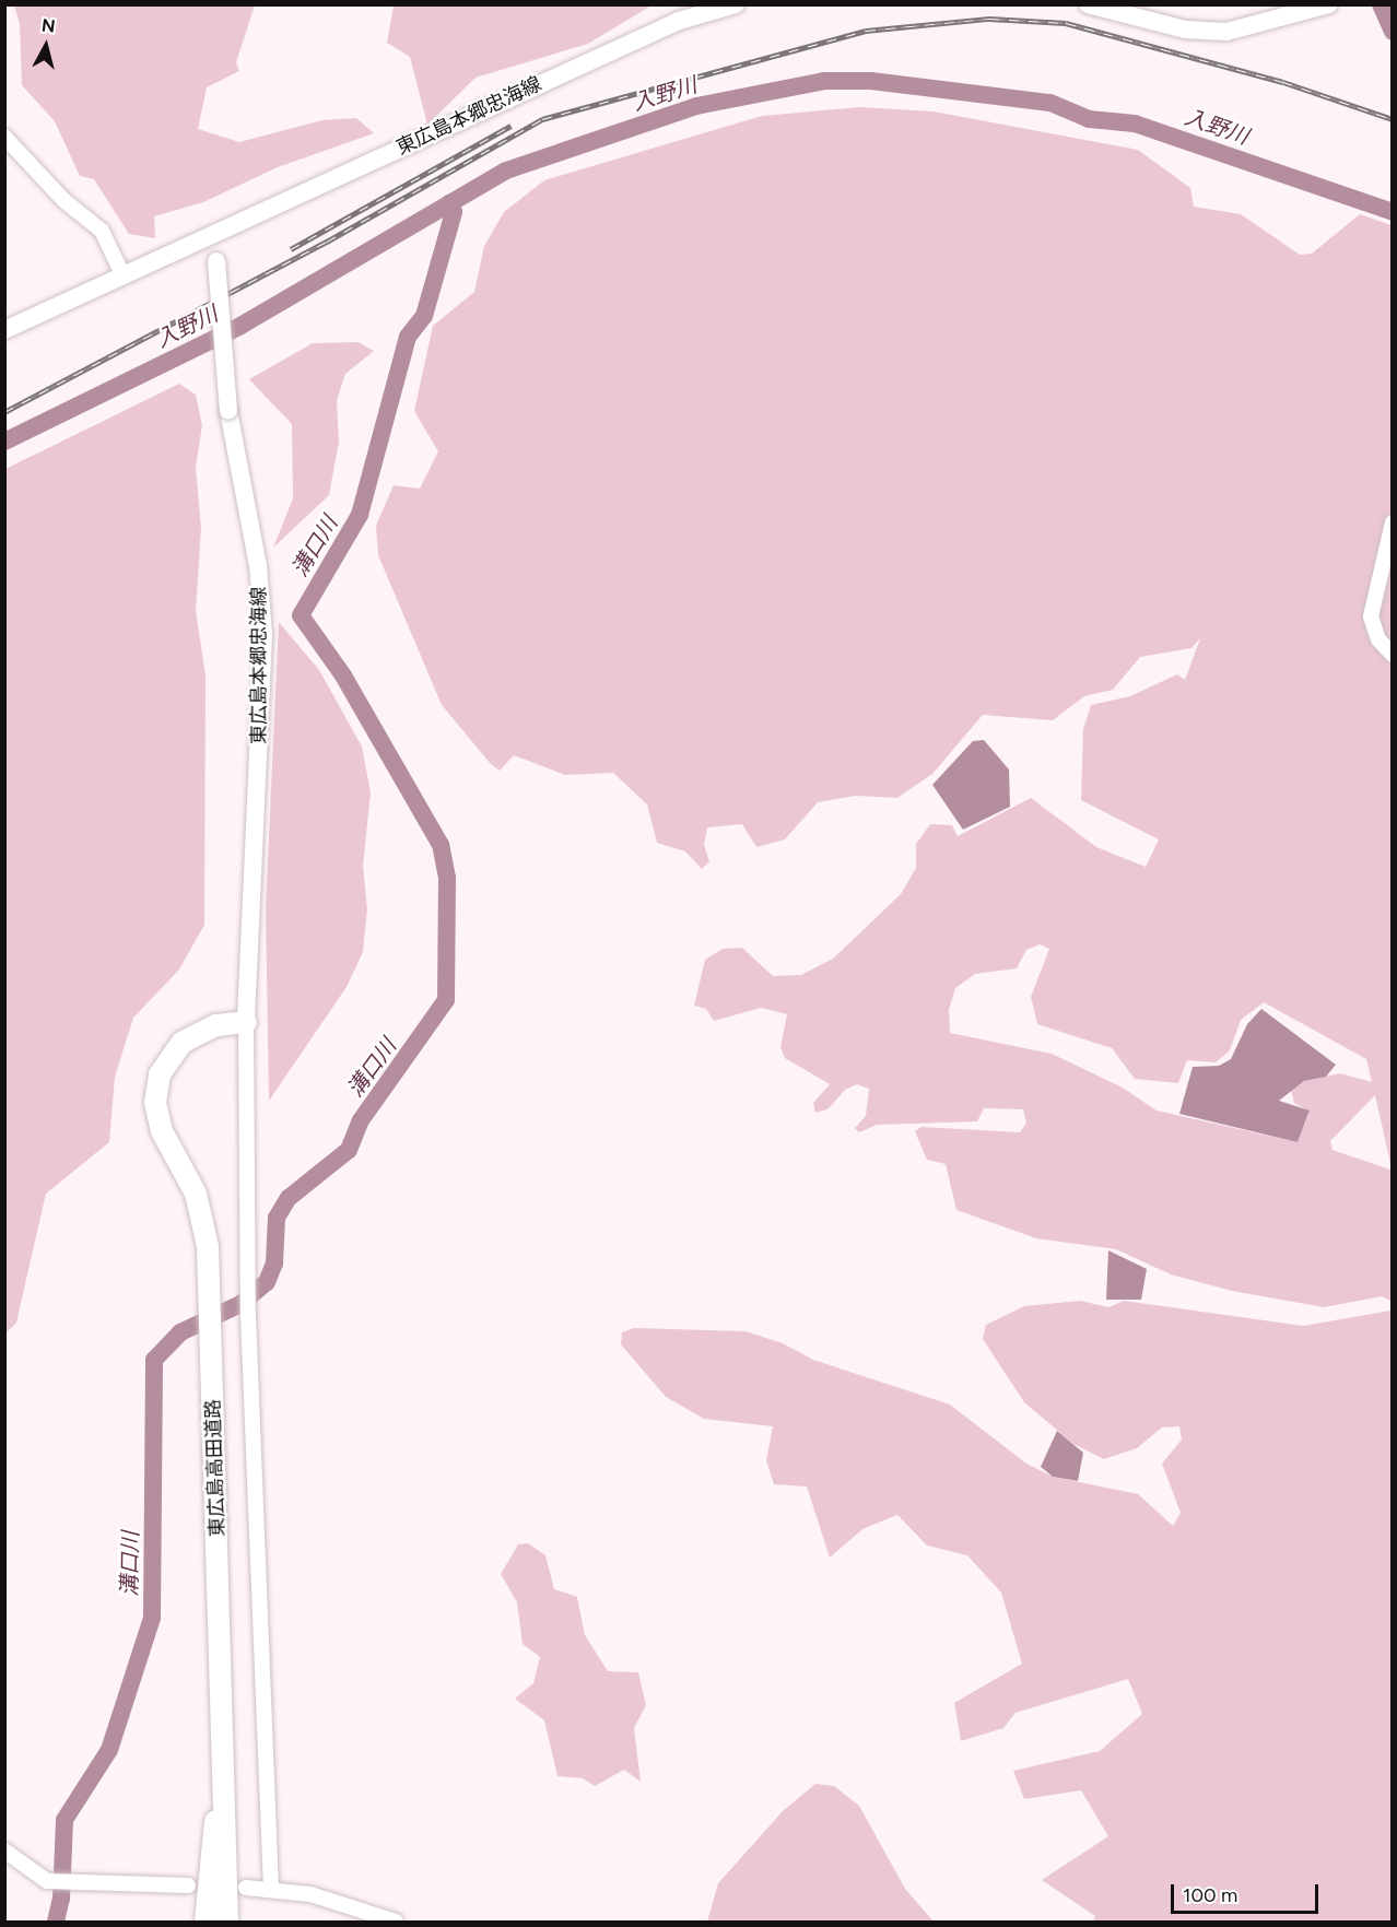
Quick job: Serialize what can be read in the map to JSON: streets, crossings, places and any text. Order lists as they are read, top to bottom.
{
  "streets": {
    "highway": ["東広島高田道路"],
    "main road": ["東広島本郷忠海線"]
  },
  "crossings": [
    ["東広島本郷忠海線", "東広島高田道路"]
  ],
  "water": ["入野川", "溝口川"],
  "scale_bar": "100 m",
  "north": "top"
}
